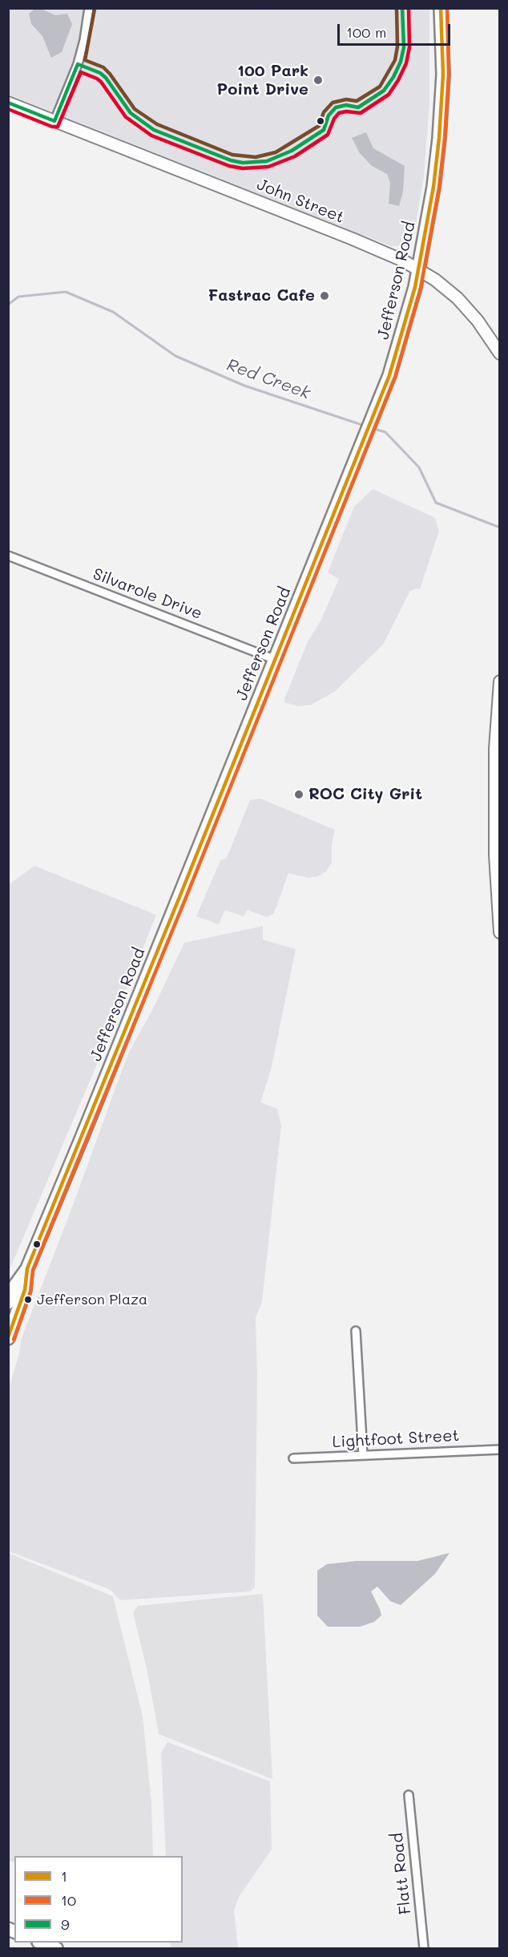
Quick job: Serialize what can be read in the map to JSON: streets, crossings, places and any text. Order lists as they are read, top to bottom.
{
  "streets": {
    "main road": ["Jefferson Road"],
    "street": [
      "John Street",
      "Silvarole Drive",
      "Lightfoot Street",
      "Flatt Road"
    ]
  },
  "crossings": [
    ["John Street", "Jefferson Road"],
    ["Jefferson Road", "Silvarole Drive"]
  ],
  "water": ["Red Creek"],
  "places": [
    "100 Park Point Drive",
    "Fastrac Cafe",
    "ROC City Grit",
    "Jefferson Plaza"
  ],
  "lines": ["transit line 1", "transit line 10", "transit line 9"],
  "legend": ["1", "10", "9"],
  "scale_bar": "100 m"
}
